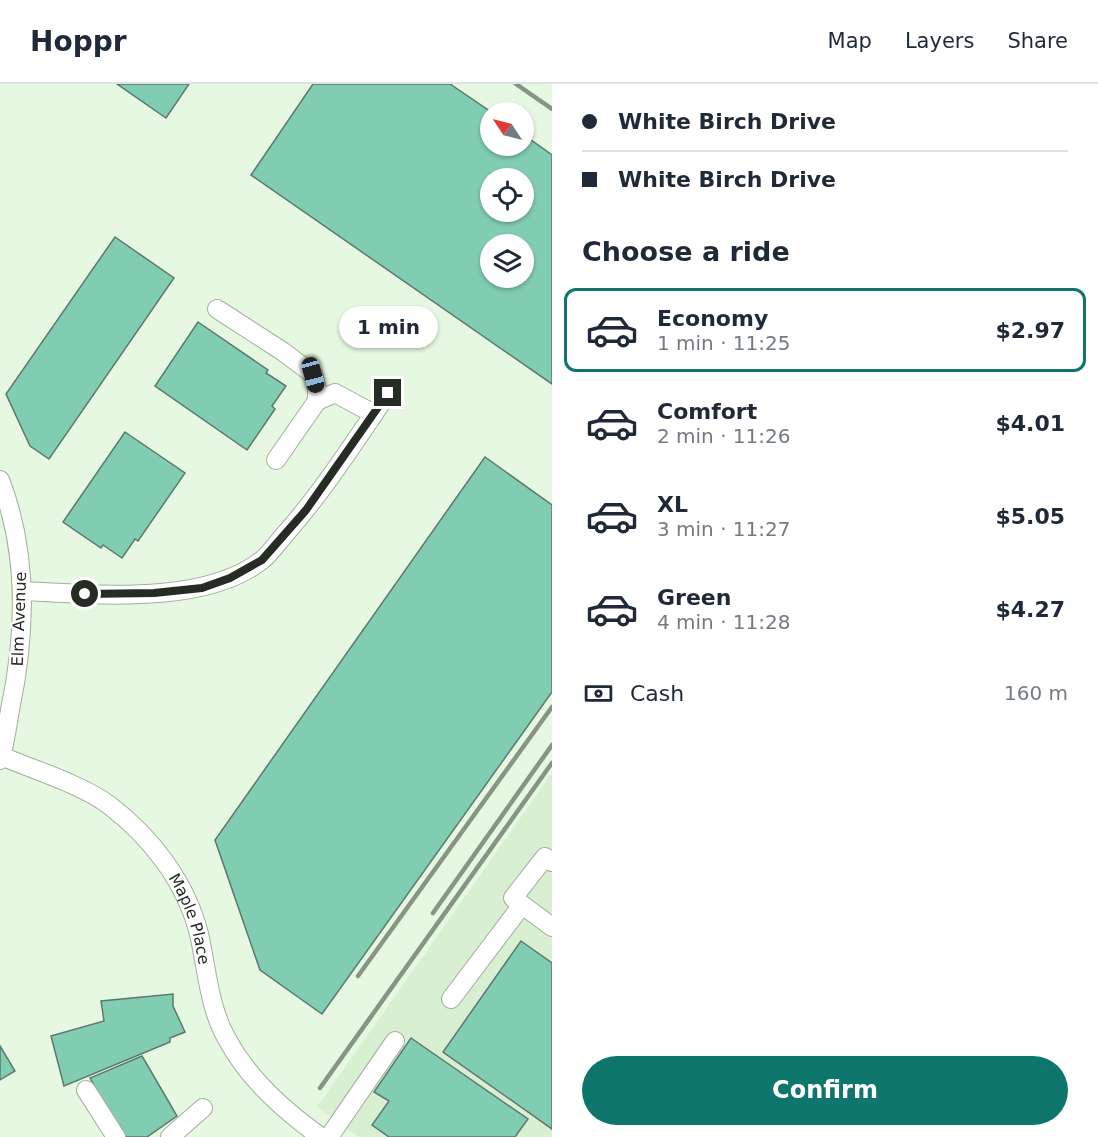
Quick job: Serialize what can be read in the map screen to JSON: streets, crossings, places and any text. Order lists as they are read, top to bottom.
{
  "streets": {
    "street": ["Elm Avenue", "Maple Place"]
  },
  "crossings": [
    ["Elm Avenue", "Maple Place"]
  ],
  "north": "top left",
  "page": {
    "header": "Hoppr",
    "nav": ["Map", "Layers", "Share"],
    "banner": ["White Birch Drive", "White Birch Drive"],
    "heading": "Choose a ride",
    "list": [
      {
        "name": "Economy",
        "note": "1 min · 11:25",
        "value": "$2.97"
      },
      {
        "name": "Comfort",
        "note": "2 min · 11:26",
        "value": "$4.01"
      },
      {
        "name": "XL",
        "note": "3 min · 11:27",
        "value": "$5.05"
      },
      {
        "name": "Green",
        "note": "4 min · 11:28",
        "value": "$4.27"
      }
    ],
    "bubble": "1 min",
    "pay": ["Cash", "160 m"],
    "buttons": "Confirm"
  }
}
